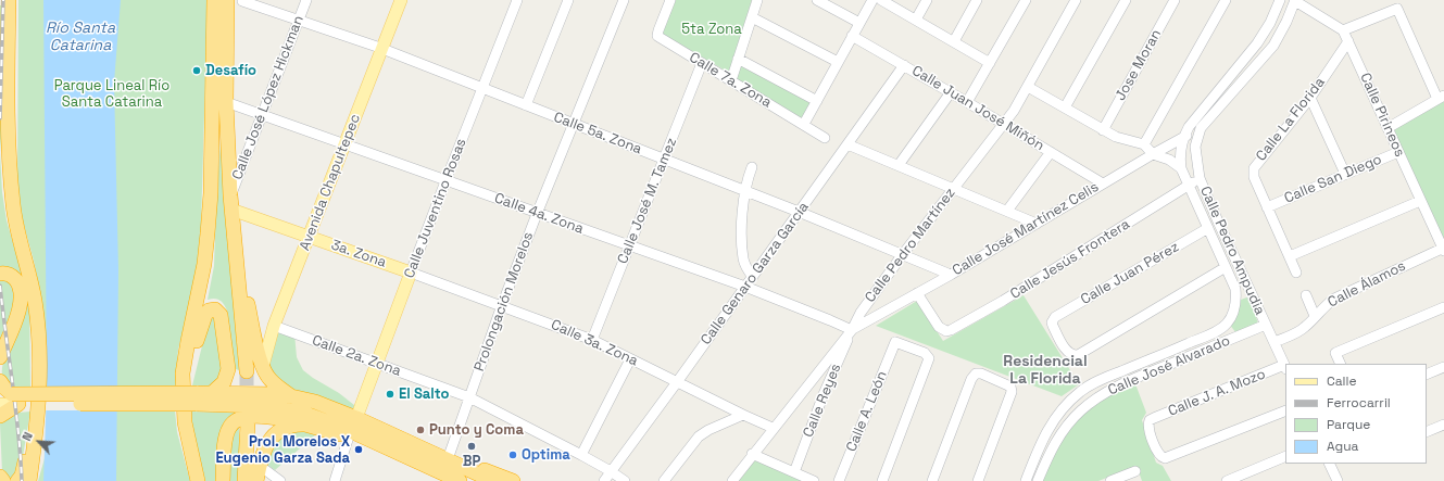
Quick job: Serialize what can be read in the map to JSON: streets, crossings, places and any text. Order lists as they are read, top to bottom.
{
  "streets": {
    "main road": ["Avenida Chapultepec", "Calle Juventino Rosas", "3a. Zona"],
    "street": [
      "Jose Moran",
      "Calle 7a. Zona",
      "Calle José López Hickman",
      "Calle Juan José Miñón",
      "Calle Pirineos",
      "Calle La Florida",
      "Calle 5a. Zona",
      "Calle San Diego",
      "Calle José M. Tamez",
      "Calle 4a. Zona",
      "Calle José Martínez Celis",
      "Calle Pedro Martínez",
      "Calle Pedro Ampudia",
      "Calle Jesús Frontera",
      "Calle Genaro Garza García",
      "Calle Juan Pérez",
      "Calle Álamos",
      "Prolongación Morelos",
      "Calle 3a. Zona",
      "Calle 2a. Zona",
      "Calle José Alvarado",
      "Calle J. A. Mozo",
      "Calle Reyes",
      "Calle A. León"
    ]
  },
  "crossings": [
    ["Calle 7a. Zona", "Calle José M. Tamez"],
    ["Calle José López Hickman", "Calle 5a. Zona"],
    ["Calle José López Hickman", "Calle 4a. Zona"],
    ["Calle José López Hickman", "3a. Zona"],
    ["Calle Juan José Miñón", "Calle José Martínez Celis"],
    ["Calle Juan José Miñón", "Calle Pedro Martínez"],
    ["Calle Juan José Miñón", "Calle Genaro Garza García"],
    ["Calle Pirineos", "Calle La Florida"],
    ["Calle Pirineos", "Calle San Diego"],
    ["Calle Pirineos", "Calle Álamos"],
    ["Calle La Florida", "Calle San Diego"],
    ["Calle 5a. Zona", "Avenida Chapultepec"],
    ["Calle 5a. Zona", "Calle José M. Tamez"],
    ["Calle 5a. Zona", "Calle Juventino Rosas"],
    ["Calle 5a. Zona", "Calle José Martínez Celis"],
    ["Calle 5a. Zona", "Calle Pedro Martínez"],
    ["Calle 5a. Zona", "Calle Genaro Garza García"],
    ["Calle 5a. Zona", "Prolongación Morelos"],
    ["Avenida Chapultepec", "Calle 4a. Zona"],
    ["Avenida Chapultepec", "3a. Zona"],
    ["Avenida Chapultepec", "Calle 2a. Zona"],
    ["Calle José M. Tamez", "Calle 4a. Zona"],
    ["Calle José M. Tamez", "Calle 3a. Zona"],
    ["Calle Juventino Rosas", "Calle 4a. Zona"],
    ["Calle Juventino Rosas", "3a. Zona"],
    ["Calle Juventino Rosas", "Calle 3a. Zona"],
    ["Calle Juventino Rosas", "Calle 2a. Zona"],
    ["Calle 4a. Zona", "Calle José Martínez Celis"],
    ["Calle 4a. Zona", "Calle Pedro Martínez"],
    ["Calle 4a. Zona", "Calle Genaro Garza García"],
    ["Calle 4a. Zona", "Prolongación Morelos"],
    ["Calle 4a. Zona", "Calle Reyes"],
    ["Calle José Martínez Celis", "Calle Pedro Martínez"],
    ["Calle José Martínez Celis", "Calle Pedro Ampudia"],
    ["Calle José Martínez Celis", "Calle Jesús Frontera"],
    ["Calle José Martínez Celis", "Calle Reyes"],
    ["Calle Pedro Martínez", "Calle 3a. Zona"],
    ["Calle Pedro Martínez", "Calle Reyes"],
    ["Calle Pedro Ampudia", "Calle Jesús Frontera"],
    ["Calle Pedro Ampudia", "Calle Juan Pérez"],
    ["Calle Pedro Ampudia", "Calle Álamos"],
    ["Calle Pedro Ampudia", "Calle José Alvarado"],
    ["Calle Pedro Ampudia", "Calle J. A. Mozo"],
    ["3a. Zona", "Calle 3a. Zona"],
    ["Calle Genaro Garza García", "Calle 3a. Zona"],
    ["Calle Genaro Garza García", "Calle 2a. Zona"],
    ["Prolongación Morelos", "Calle 3a. Zona"],
    ["Prolongación Morelos", "Calle 2a. Zona"]
  ],
  "districts": ["Residencial La Florida"],
  "water": ["Río Santa Catarina"],
  "parks": ["5ta Zona", "Parque Lineal Río Santa Catarina"],
  "places": [
    "Desafío",
    "El Salto",
    "Punto y Coma",
    "BP",
    "Prol. Morelos X Eugenio Garza Sada",
    "Optima"
  ],
  "legend": [
    "Calle",
    "Ferrocarril",
    "Parque",
    "Agua"
  ],
  "north": "top left"
}
